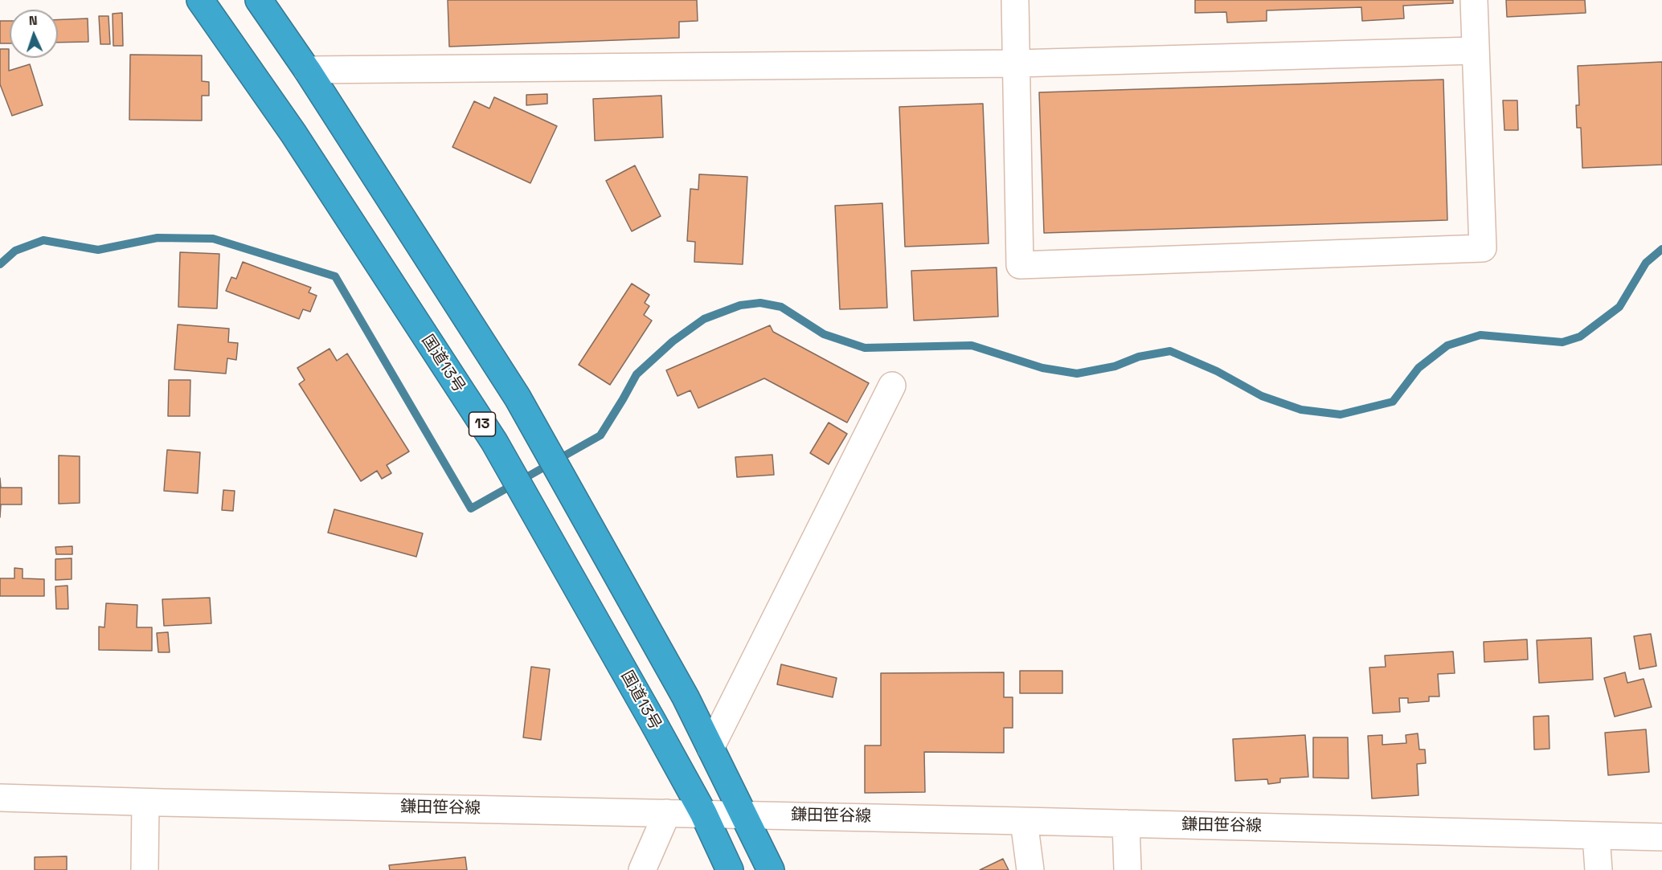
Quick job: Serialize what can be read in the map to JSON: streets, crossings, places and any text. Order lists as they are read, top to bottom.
{
  "streets": {
    "highway": ["国道13号", "13"],
    "street": ["鎌田笹谷線"]
  },
  "crossings": [
    ["国道13号", "鎌田笹谷線"]
  ],
  "north": "top"
}
